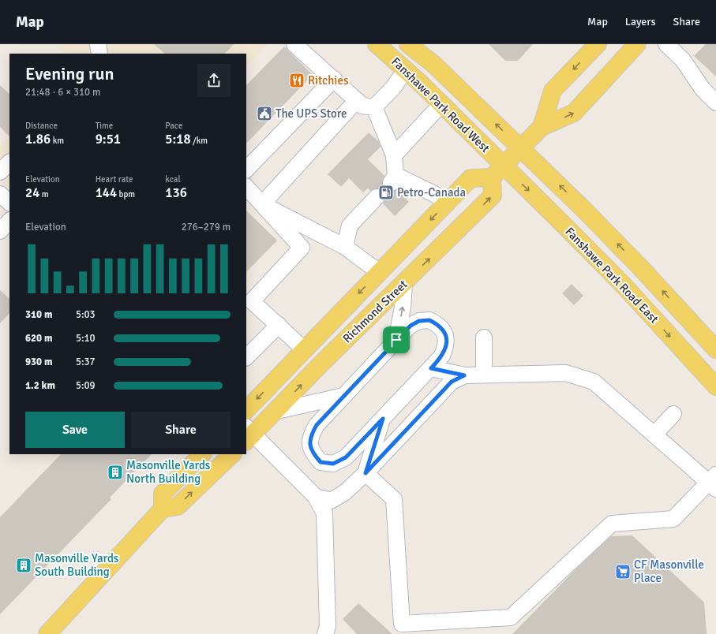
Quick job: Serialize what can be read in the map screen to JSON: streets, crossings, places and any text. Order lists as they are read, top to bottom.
{
  "streets": {
    "main road": ["Fanshawe Park Road West", "Fanshawe Park Road East", "Richmond Street"]
  },
  "crossings": [
    ["Fanshawe Park Road West", "Fanshawe Park Road East"]
  ],
  "places": {
    "restaurant": ["Ritchies"],
    "public building": ["The UPS Store"],
    "fuel station": ["Petro-Canada"],
    "building": ["Masonville Yards North Building", "Masonville Yards South Building"],
    "supermarket": ["CF Masonville Place"]
  },
  "page": {
    "header": "Map",
    "nav": ["Map", "Layers", "Share"],
    "heading": ["Evening run", "21:48 · 6 × 310 m"],
    "stats": [
      ["Distance", "1.86 km"],
      ["Time", "9:51"],
      ["Pace", "5:18 /km"],
      ["Elevation", "24 m"],
      ["Heart rate", "144 bpm"],
      ["kcal", "136"]
    ],
    "chart": ["Elevation", "276–279 m"],
    "list": [
      {
        "name": "310 m",
        "note": "5:03"
      },
      {
        "name": "620 m",
        "note": "5:10"
      },
      {
        "name": "930 m",
        "note": "5:37"
      },
      {
        "name": "1.2 km",
        "note": "5:09"
      }
    ],
    "buttons": ["Save", "Share"]
  }
}
